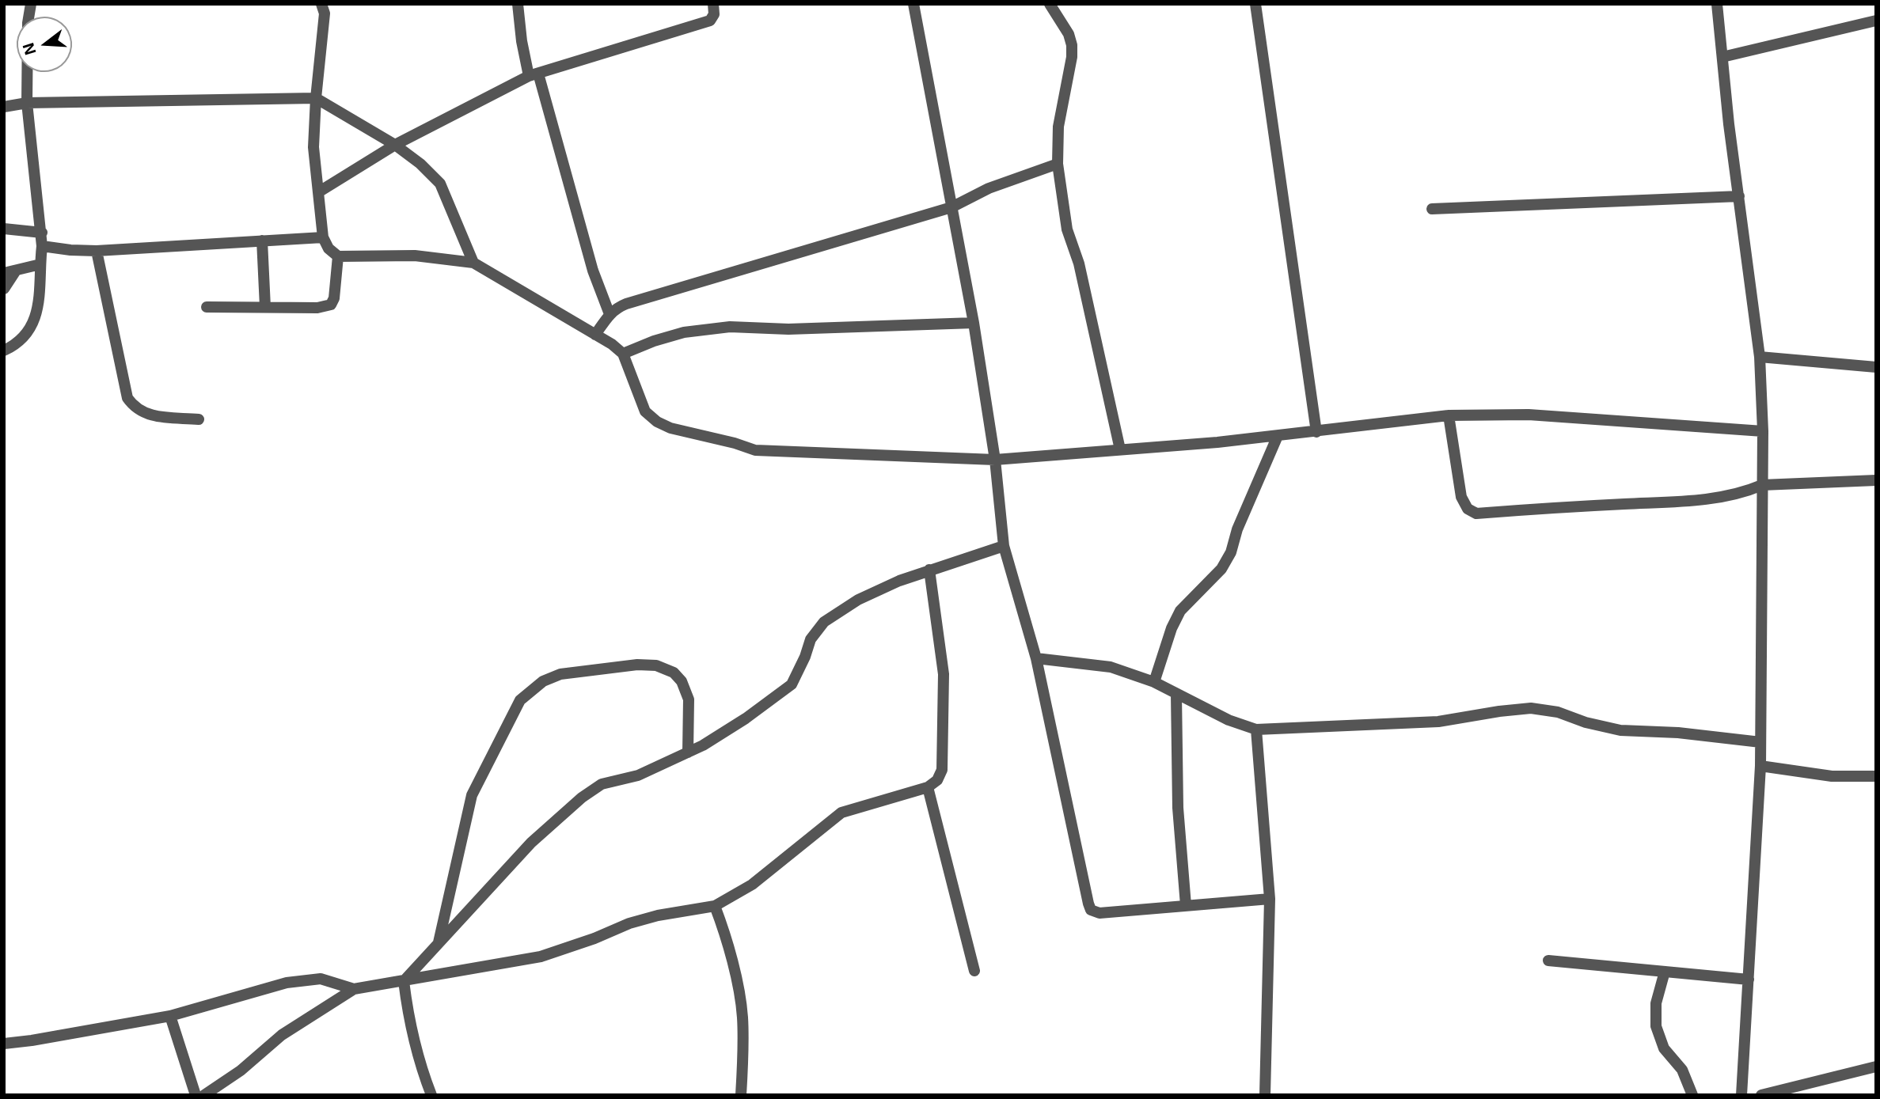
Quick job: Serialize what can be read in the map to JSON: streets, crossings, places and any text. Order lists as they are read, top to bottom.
{
  "north": "left"
}
